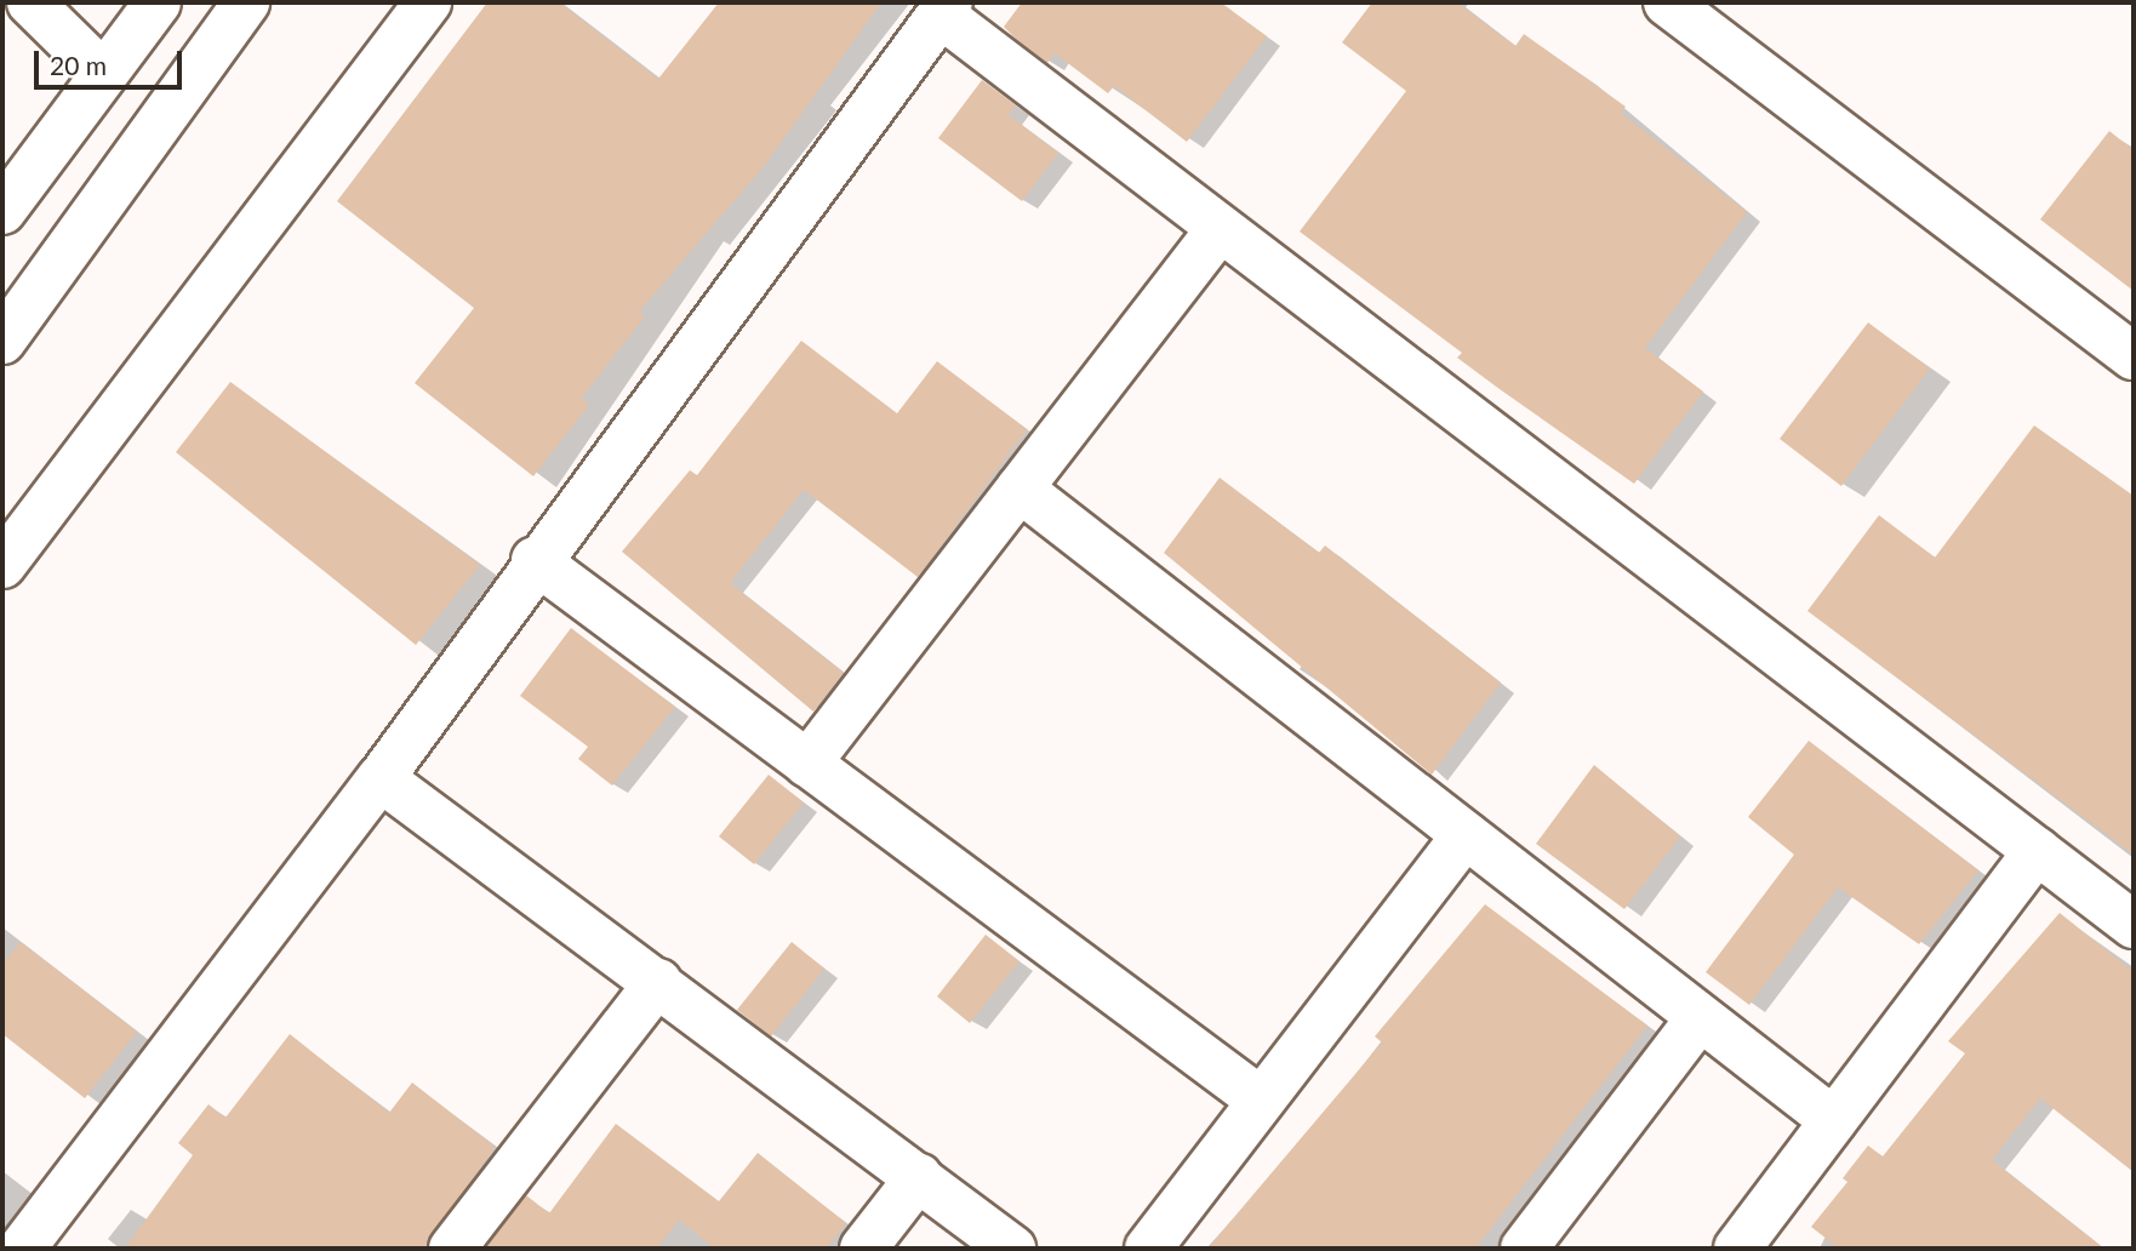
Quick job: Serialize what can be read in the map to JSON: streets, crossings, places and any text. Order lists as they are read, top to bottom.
{
  "scale_bar": "20 m"
}
